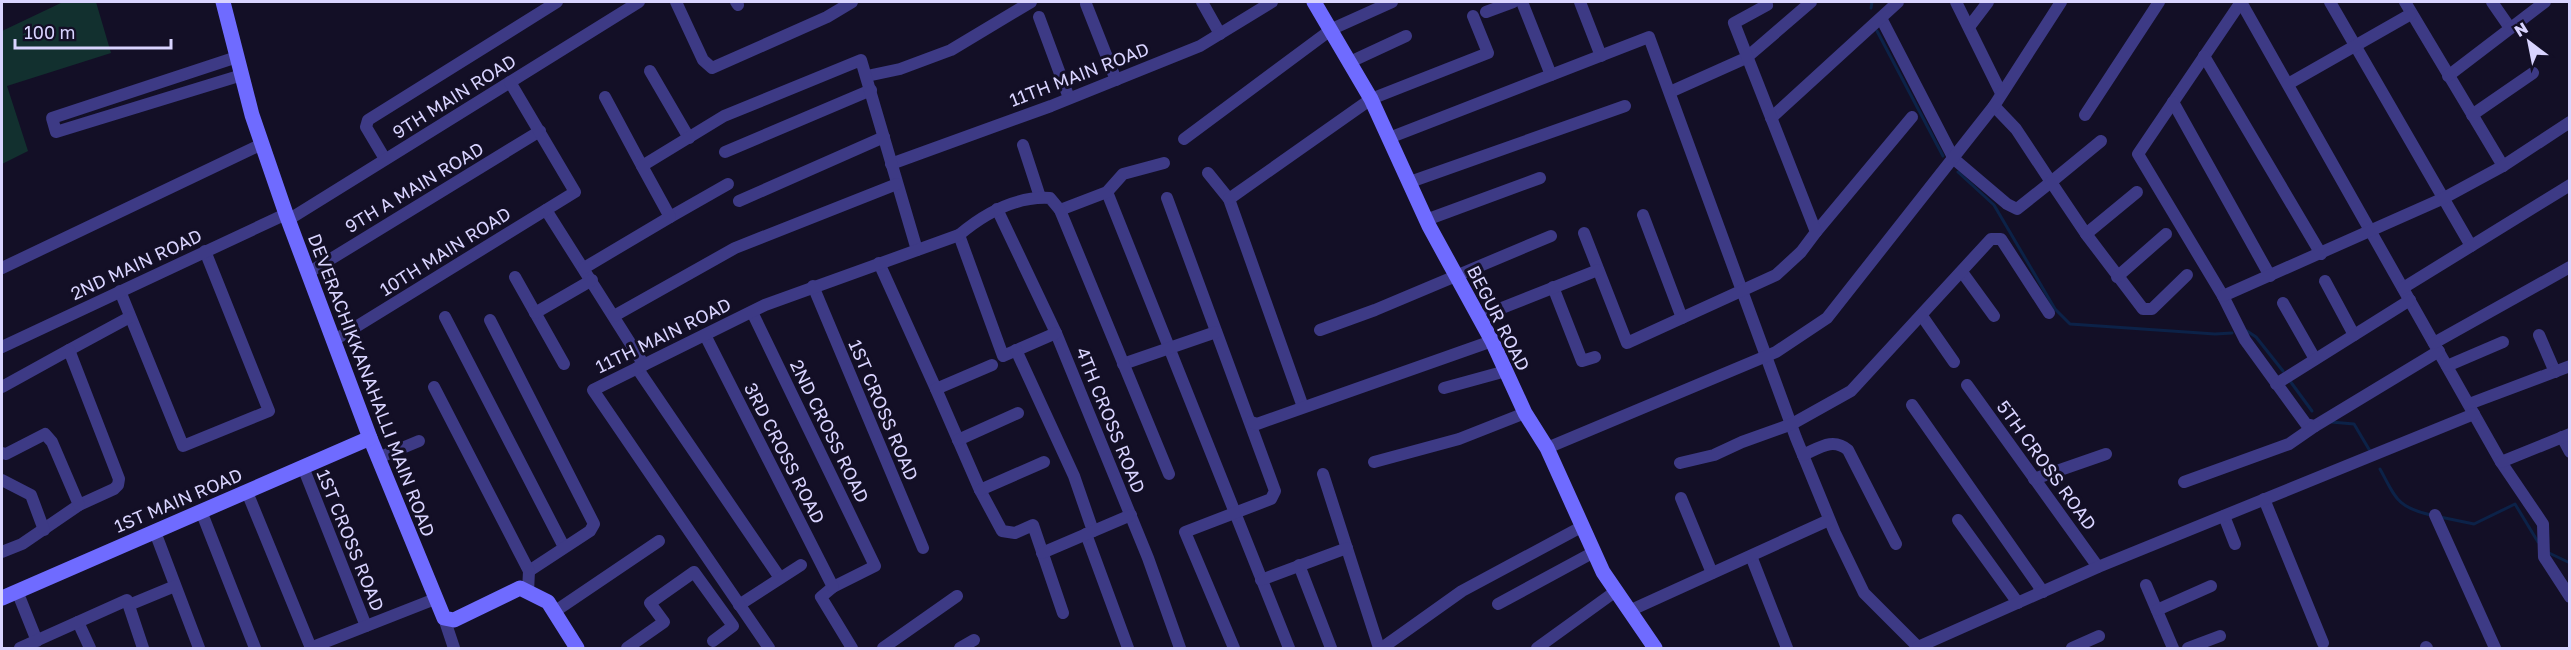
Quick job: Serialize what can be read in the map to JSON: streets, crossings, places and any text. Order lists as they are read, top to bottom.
{
  "streets": {
    "street": [
      "11TH MAIN ROAD",
      "9TH MAIN ROAD",
      "9TH A MAIN ROAD",
      "10TH MAIN ROAD",
      "2ND MAIN ROAD",
      "BEGUR ROAD",
      "DEVERACHIKKANAHALLI MAIN ROAD",
      "1ST CROSS ROAD",
      "4TH CROSS ROAD",
      "2ND CROSS ROAD",
      "3RD CROSS ROAD",
      "5TH CROSS ROAD",
      "1ST MAIN ROAD"
    ]
  },
  "crossings": [
    ["11TH MAIN ROAD", "1ST CROSS ROAD"],
    ["11TH MAIN ROAD", "4TH CROSS ROAD"],
    ["11TH MAIN ROAD", "2ND CROSS ROAD"],
    ["11TH MAIN ROAD", "3RD CROSS ROAD"],
    ["9TH MAIN ROAD", "2ND MAIN ROAD"],
    ["9TH MAIN ROAD", "DEVERACHIKKANAHALLI MAIN ROAD"],
    ["9TH A MAIN ROAD", "10TH MAIN ROAD"],
    ["9TH A MAIN ROAD", "DEVERACHIKKANAHALLI MAIN ROAD"],
    ["10TH MAIN ROAD", "DEVERACHIKKANAHALLI MAIN ROAD"],
    ["2ND MAIN ROAD", "DEVERACHIKKANAHALLI MAIN ROAD"],
    ["DEVERACHIKKANAHALLI MAIN ROAD", "1ST MAIN ROAD"],
    ["1ST CROSS ROAD", "1ST MAIN ROAD"],
    ["2ND CROSS ROAD", "3RD CROSS ROAD"]
  ],
  "scale_bar": "100 m",
  "north": "top left"
}
